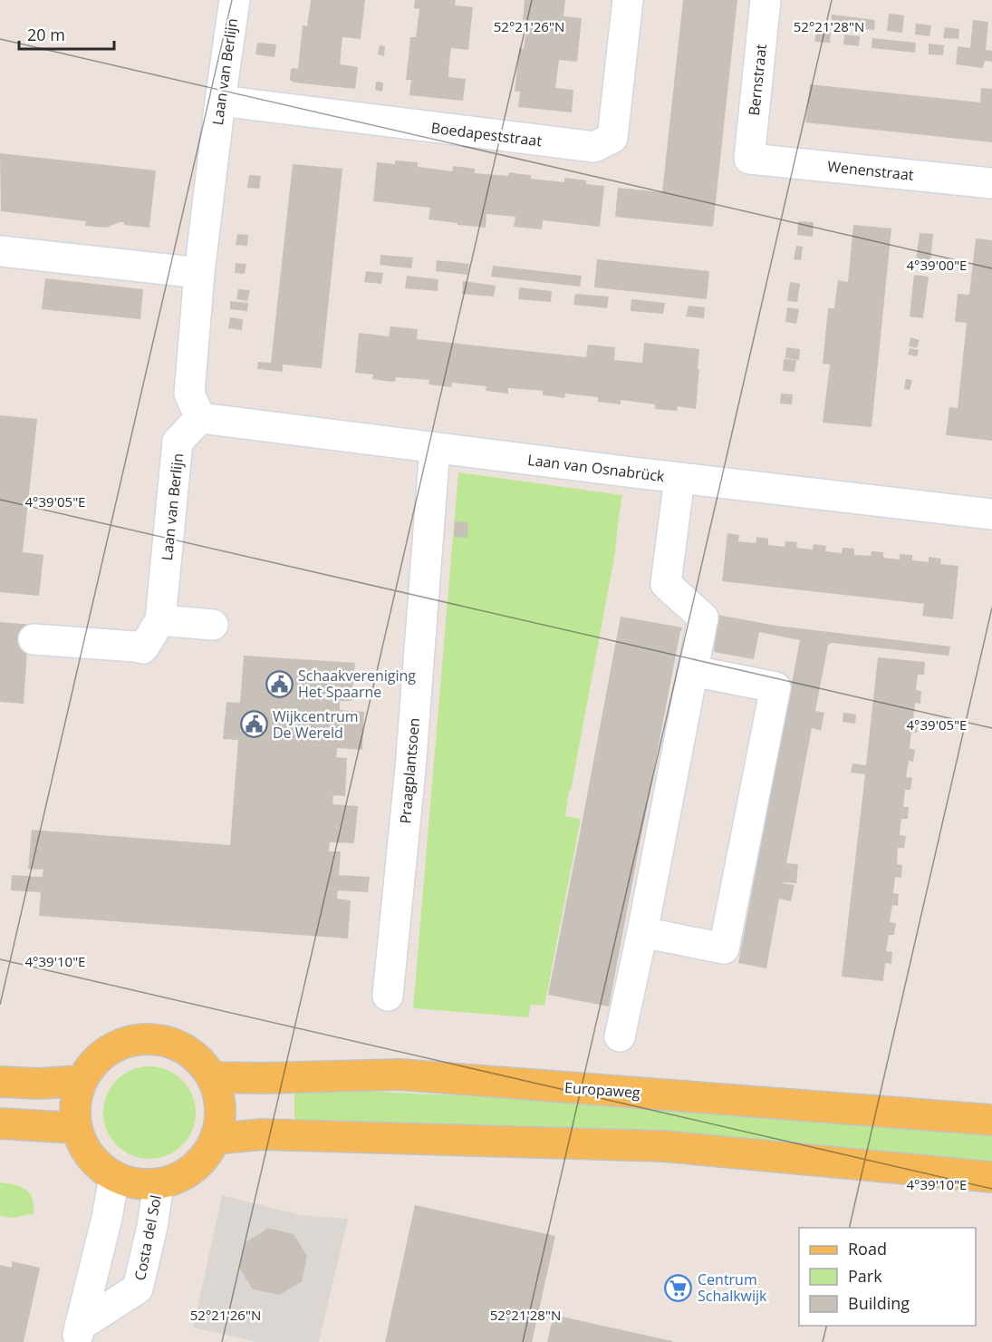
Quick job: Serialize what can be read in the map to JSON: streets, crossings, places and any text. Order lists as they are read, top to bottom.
{
  "streets": {
    "main road": ["Europaweg"],
    "street": [
      "Laan van Berlijn",
      "Bernstraat",
      "Boedapeststraat",
      "Wenenstraat",
      "Laan van Osnabrück",
      "Praagplantsoen",
      "Costa del Sol"
    ]
  },
  "crossings": [
    ["Laan van Berlijn", "Boedapeststraat"],
    ["Laan van Berlijn", "Laan van Osnabrück"],
    ["Bernstraat", "Wenenstraat"],
    ["Laan van Osnabrück", "Praagplantsoen"],
    ["Europaweg", "Costa del Sol"]
  ],
  "places": {
    "public building": ["Schaakvereniging Het Spaarne", "Wijkcentrum De Wereld"],
    "supermarket": ["Centrum Schalkwijk"]
  },
  "legend": ["Road", "Park", "Building"],
  "scale_bar": "20 m",
  "coordinates": [
    "52°21'26\"N",
    "52°21'28\"N",
    "4°39'00\"E",
    "4°39'05\"E",
    "4°39'10\"E"
  ]
}
